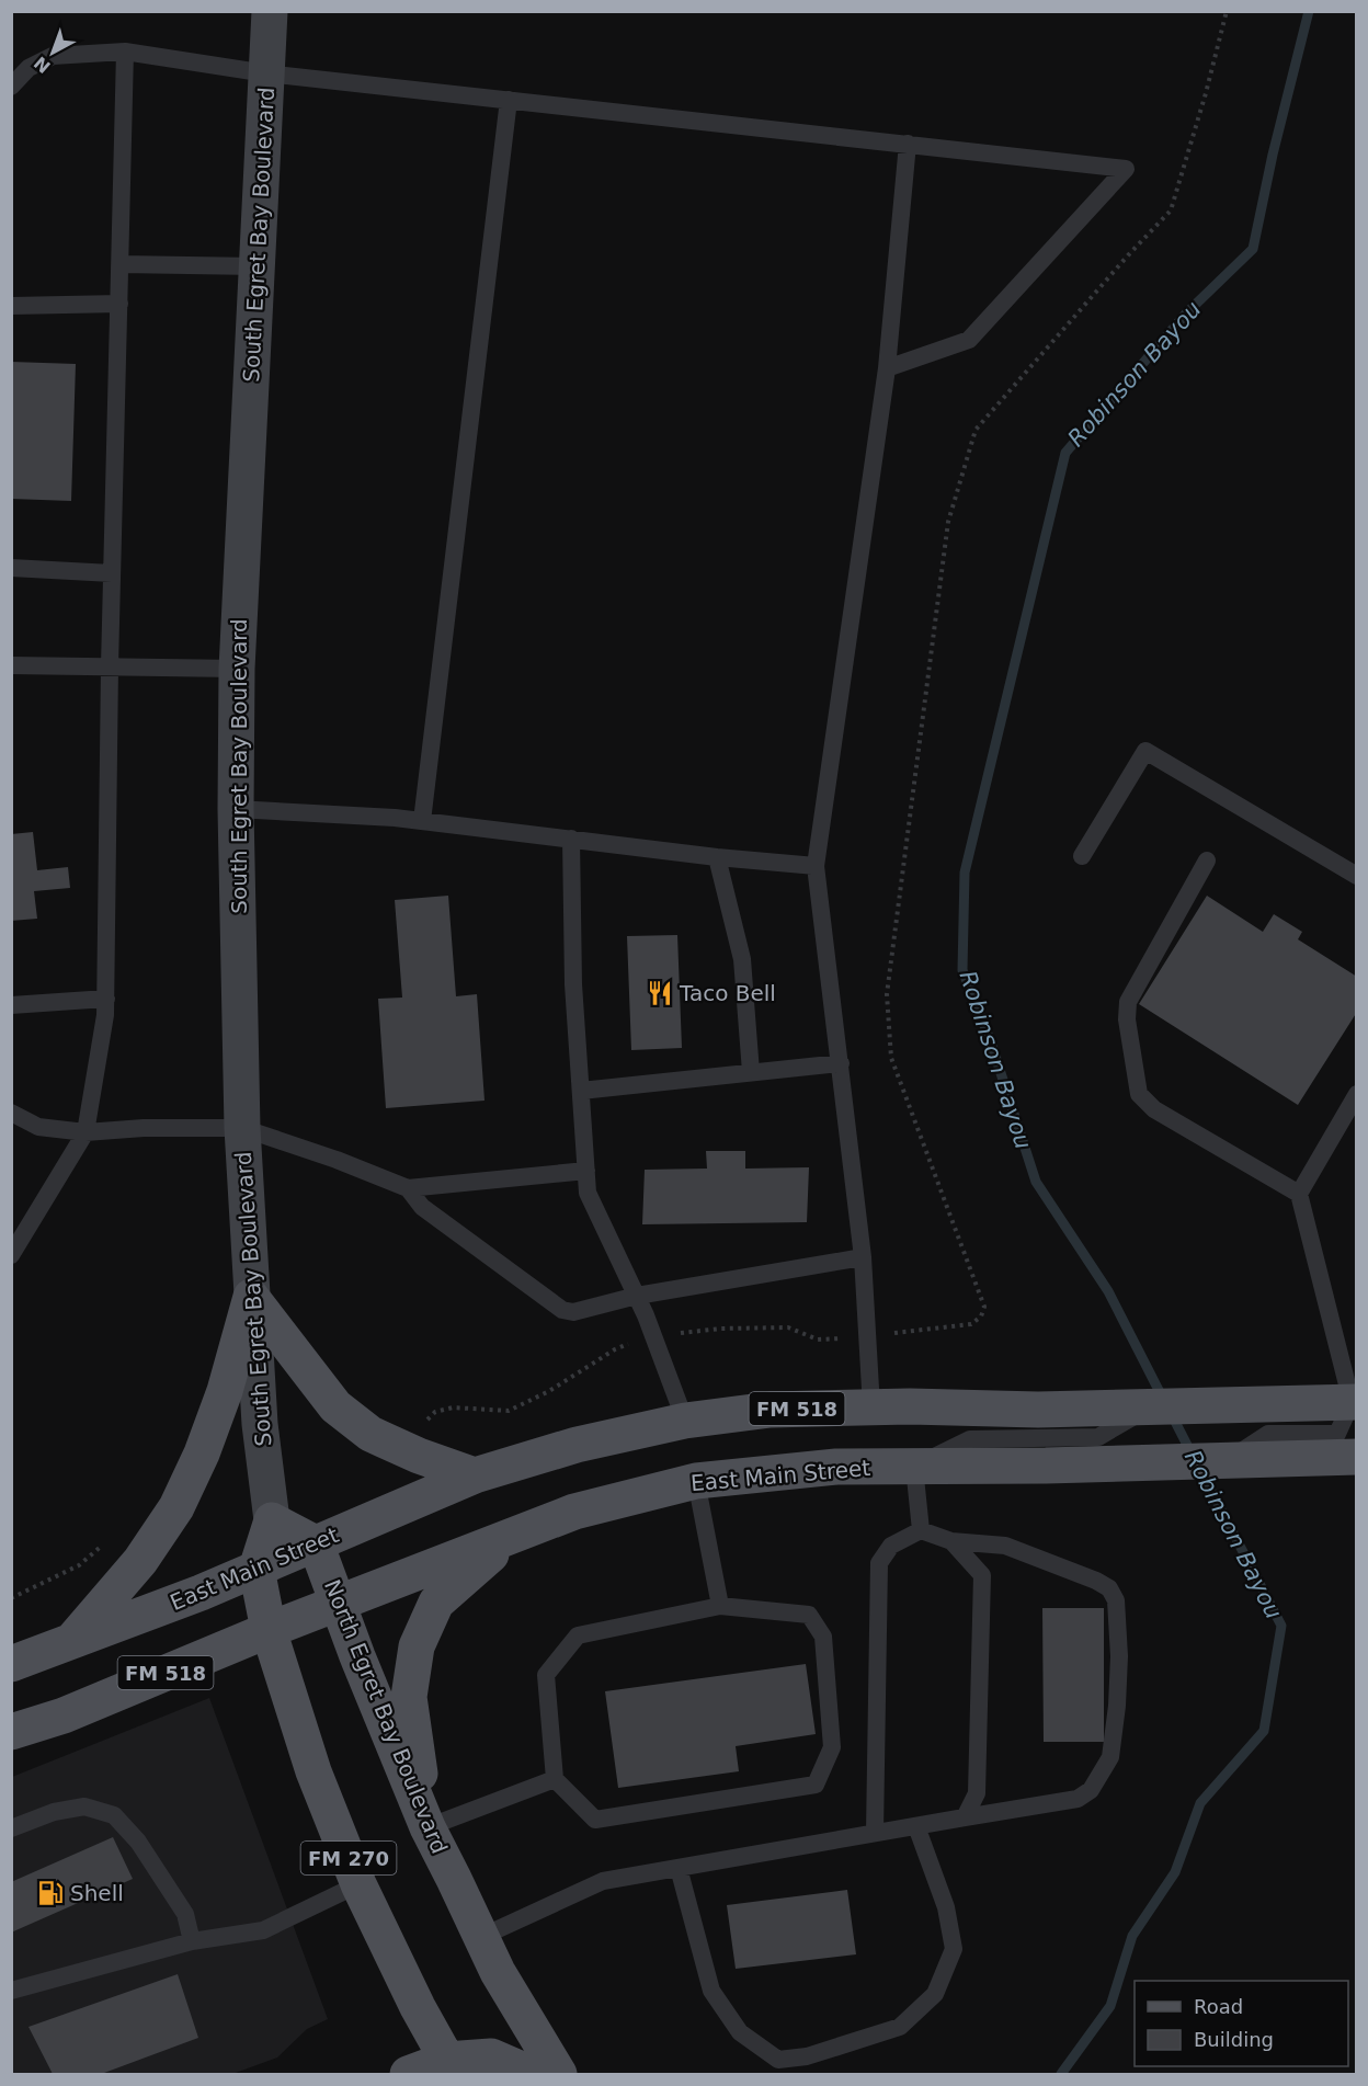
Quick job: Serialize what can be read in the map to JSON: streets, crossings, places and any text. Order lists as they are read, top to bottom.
{
  "streets": {
    "main road": [
      "South Egret Bay Boulevard",
      "FM 518",
      "East Main Street",
      "North Egret Bay Boulevard",
      "FM 270"
    ]
  },
  "crossings": [
    ["South Egret Bay Boulevard", "FM 270"],
    ["East Main Street", "North Egret Bay Boulevard"],
    ["East Main Street", "FM 270"]
  ],
  "water": ["Robinson Bayou"],
  "places": {
    "restaurant": ["Taco Bell"],
    "fuel station": ["Shell"]
  },
  "legend": ["Road", "Building"],
  "north": "bottom left"
}
